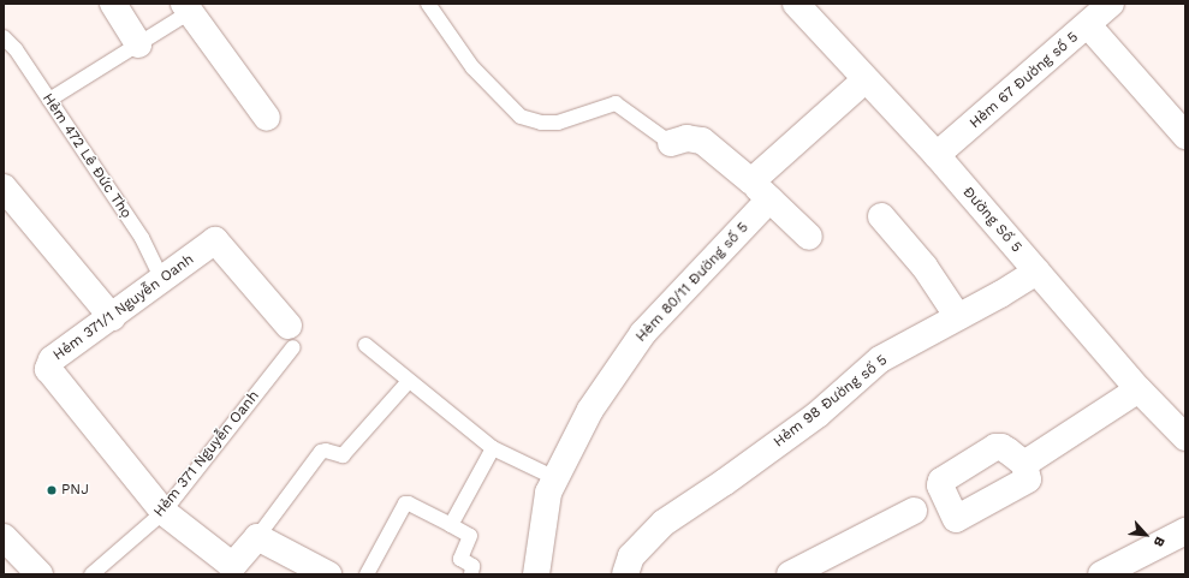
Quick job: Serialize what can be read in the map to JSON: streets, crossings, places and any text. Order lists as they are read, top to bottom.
{
  "streets": {
    "street": [
      "Hẻm 67 Đường số 5",
      "Đường Số 5",
      "Hẻm 80/11 Đường số 5",
      "Hẻm 371/1 Nguyễn Oanh",
      "Hẻm 98 Đường số 5"
    ],
    "lane": ["Hẻm 472 Lê Đức Thọ", "Hẻm 371 Nguyễn Oanh"]
  },
  "crossings": [
    ["Hẻm 67 Đường số 5", "Đường Số 5"],
    ["Hẻm 472 Lê Đức Thọ", "Hẻm 371/1 Nguyễn Oanh"],
    ["Đường Số 5", "Hẻm 98 Đường số 5"],
    ["Hẻm 371/1 Nguyễn Oanh", "Hẻm 371 Nguyễn Oanh"]
  ],
  "places": ["PNJ"],
  "north": "bottom right"
}
